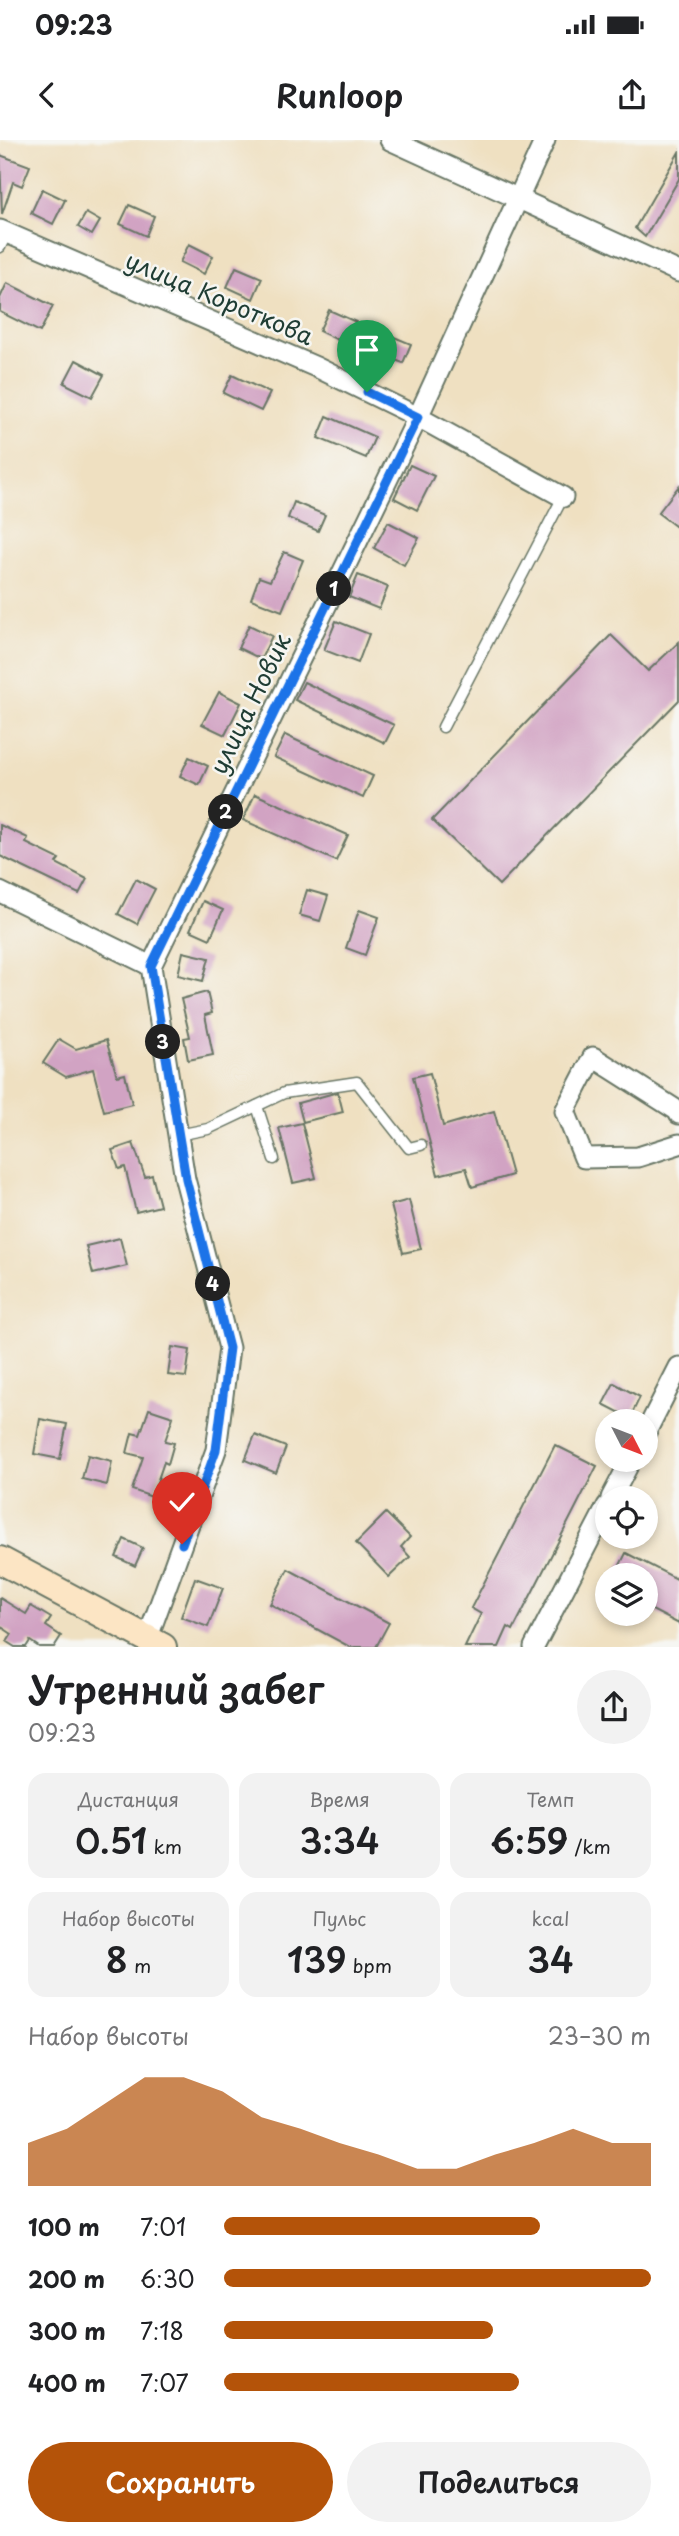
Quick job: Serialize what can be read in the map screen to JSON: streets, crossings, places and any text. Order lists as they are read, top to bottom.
{
  "streets": {
    "street": ["улица Короткова", "улица Новик"]
  },
  "crossings": [
    ["улица Короткова", "улица Новик"]
  ],
  "north": "bottom right",
  "page": {
    "status": "09:23",
    "header": "Runloop",
    "pins": [
      "1",
      "2",
      "3",
      "4"
    ],
    "heading": ["Утренний забег", "09:23"],
    "stats": [
      ["Дистанция", "0.51 km"],
      ["Время", "3:34"],
      ["Темп", "6:59 /km"],
      ["Набор высоты", "8 m"],
      ["Пульс", "139 bpm"],
      ["kcal", "34"]
    ],
    "chart": ["Набор высоты", "23–30 m"],
    "list": [
      {
        "name": "100 m",
        "note": "7:01"
      },
      {
        "name": "200 m",
        "note": "6:30"
      },
      {
        "name": "300 m",
        "note": "7:18"
      },
      {
        "name": "400 m",
        "note": "7:07"
      }
    ],
    "buttons": ["Сохранить", "Поделиться"]
  }
}
